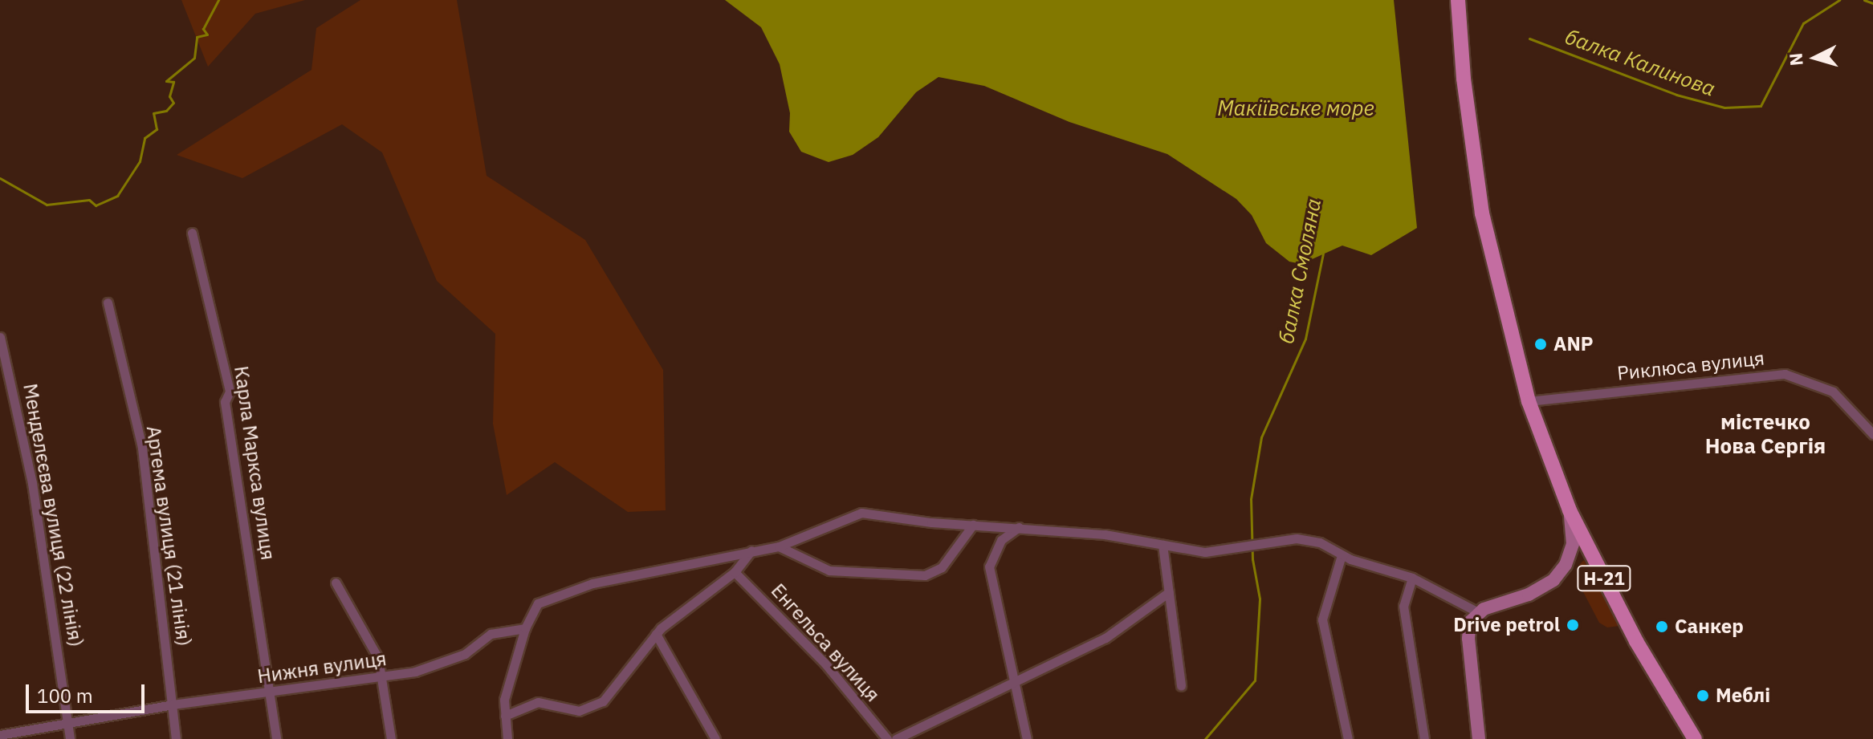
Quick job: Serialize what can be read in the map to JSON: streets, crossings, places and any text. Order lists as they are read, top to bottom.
{
  "streets": {
    "main road": ["Н-21"],
    "street": [
      "Риклюса вулиця",
      "Карла Маркса вулиця",
      "Менделєєва вулиця (22 лiнiя)",
      "Артема вулиця (21 лiнiя)",
      "Енгельса вулиця",
      "Нижня вулиця"
    ]
  },
  "crossings": [
    ["Риклюса вулиця", "Н-21"],
    ["Карла Маркса вулиця", "Нижня вулиця"],
    ["Менделєєва вулиця (22 лiнiя)", "Нижня вулиця"],
    ["Артема вулиця (21 лiнiя)", "Нижня вулиця"]
  ],
  "districts": ["містечко Нова Сергія"],
  "water": ["балка Калинова", "Макіївське море", "балка Смоляна"],
  "places": [
    "ANP",
    "Drive petrol",
    "Санкер",
    "Меблі"
  ],
  "scale_bar": "100 m",
  "north": "left"
}
